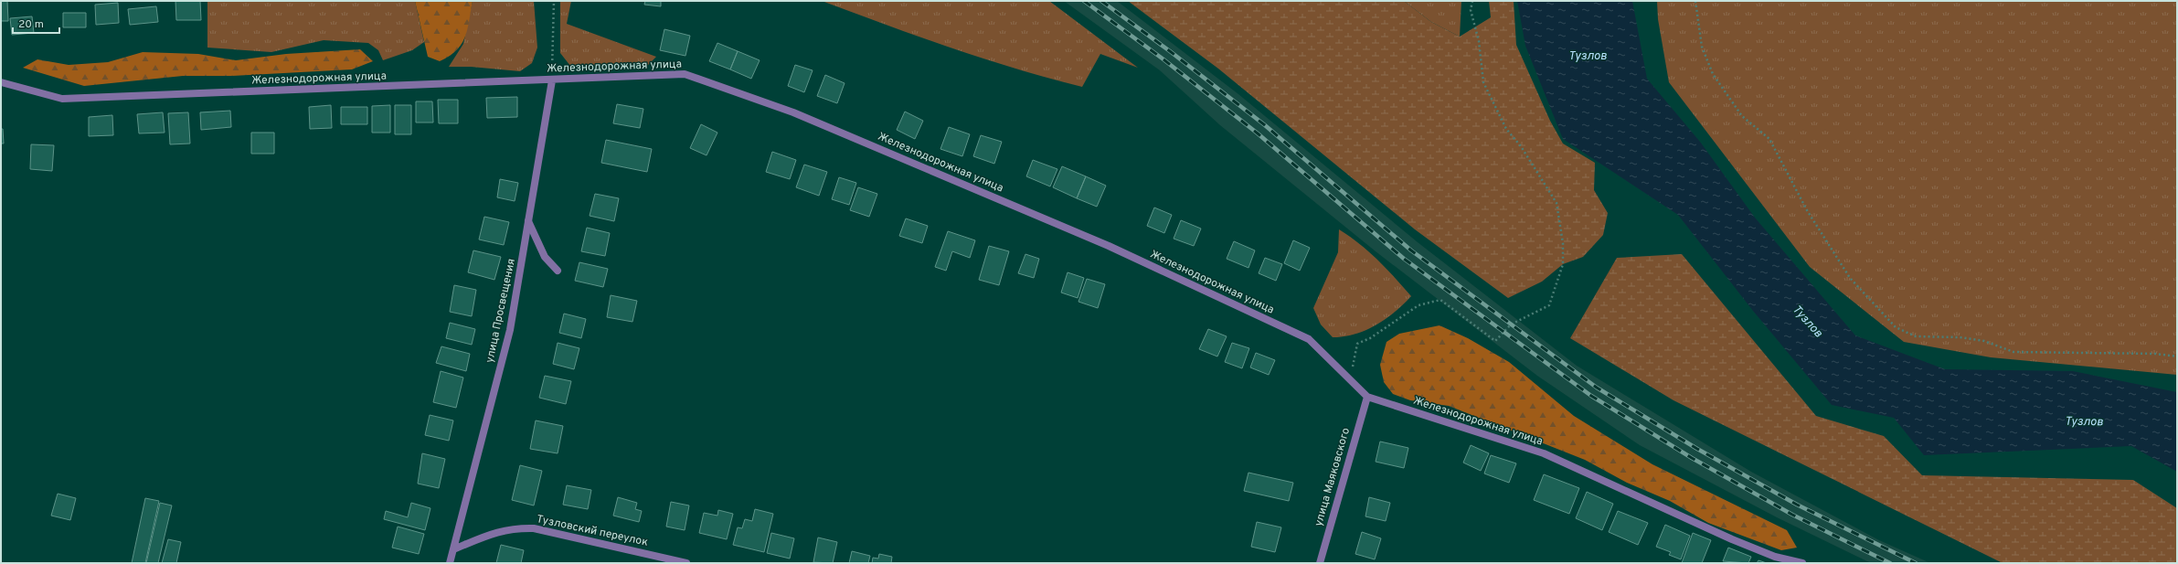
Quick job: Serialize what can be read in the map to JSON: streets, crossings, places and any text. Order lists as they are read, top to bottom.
{
  "streets": {
    "street": [
      "Железнодорожная улица",
      "улица Просвещения",
      "улица Маяковского",
      "Тузловский переулок"
    ]
  },
  "crossings": [
    ["Железнодорожная улица", "улица Просвещения"],
    ["Железнодорожная улица", "улица Маяковского"],
    ["улица Просвещения", "Тузловский переулок"]
  ],
  "water": ["Тузлов"],
  "scale_bar": "20 m"
}
